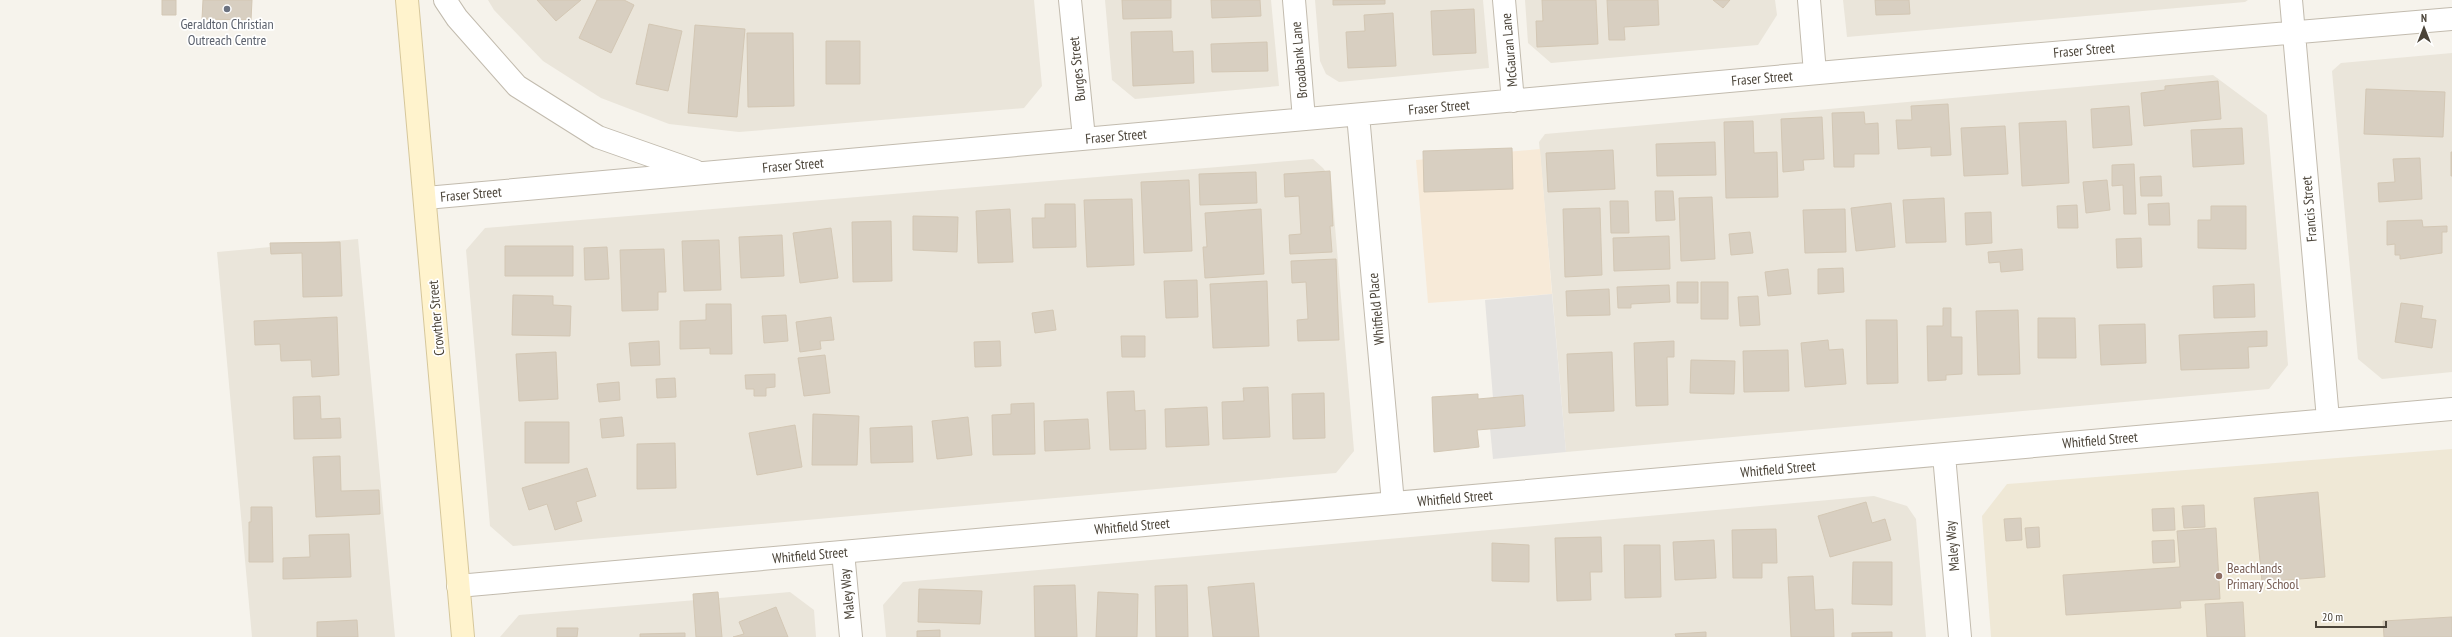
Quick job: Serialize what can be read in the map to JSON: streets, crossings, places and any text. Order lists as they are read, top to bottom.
{
  "streets": {
    "street": [
      "McGauran Lane",
      "Fraser Street",
      "Broadbank Lane",
      "Burges Street",
      "Francis Street",
      "Whitfield Place",
      "Crowther Street",
      "Whitfield Street",
      "Maley Way"
    ]
  },
  "crossings": [
    ["McGauran Lane", "Fraser Street"],
    ["Fraser Street", "Broadbank Lane"],
    ["Fraser Street", "Burges Street"],
    ["Fraser Street", "Francis Street"],
    ["Fraser Street", "Whitfield Place"],
    ["Fraser Street", "Crowther Street"],
    ["Francis Street", "Whitfield Street"],
    ["Whitfield Place", "Whitfield Street"],
    ["Crowther Street", "Whitfield Street"],
    ["Whitfield Street", "Maley Way"]
  ],
  "places": ["Geraldton Christian Outreach Centre", "Beachlands Primary School"],
  "scale_bar": "20 m",
  "north": "top"
}
